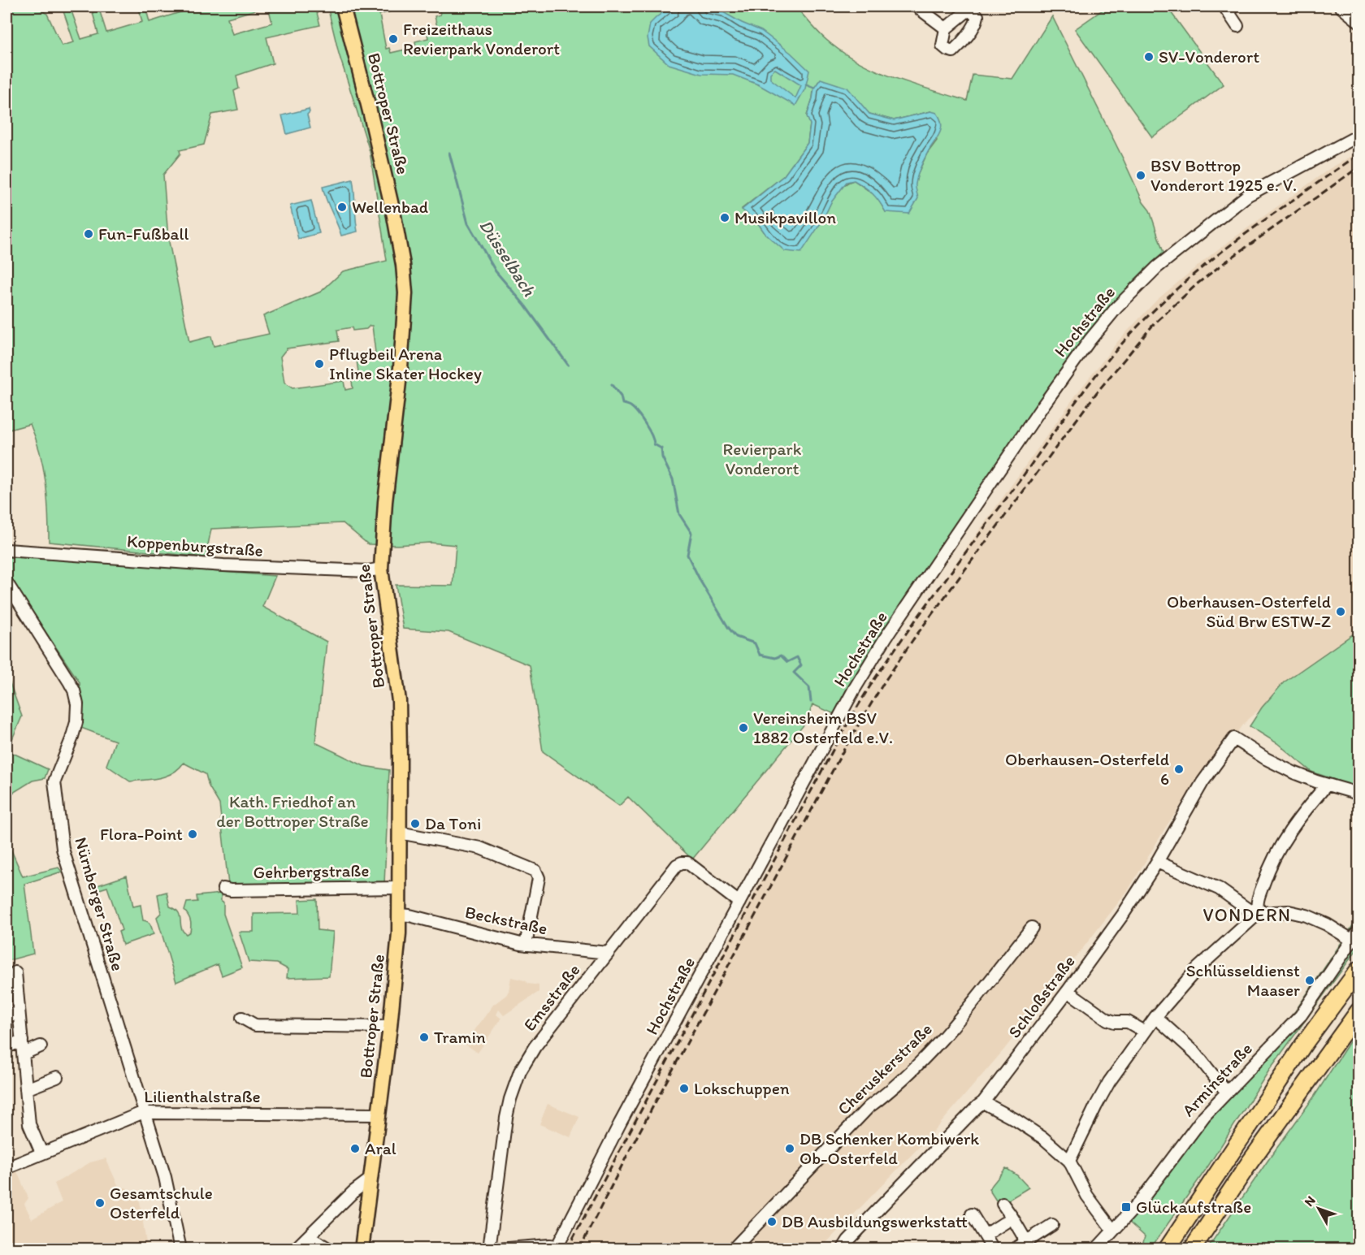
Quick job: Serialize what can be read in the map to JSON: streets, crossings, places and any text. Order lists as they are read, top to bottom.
{
  "streets": {
    "main road": ["Bottroper Straße"],
    "street": [
      "Hochstraße",
      "Koppenburgstraße",
      "Gehrbergstraße",
      "Nürnberger Straße",
      "Beckstraße",
      "Schloßstraße",
      "Emsstraße",
      "Cheruskerstraße",
      "Arminstraße",
      "Lilienthalstraße"
    ]
  },
  "crossings": [
    ["Bottroper Straße", "Koppenburgstraße"],
    ["Bottroper Straße", "Gehrbergstraße"],
    ["Bottroper Straße", "Beckstraße"],
    ["Bottroper Straße", "Lilienthalstraße"],
    ["Hochstraße", "Emsstraße"],
    ["Nürnberger Straße", "Lilienthalstraße"],
    ["Beckstraße", "Emsstraße"]
  ],
  "districts": ["VONDERN"],
  "water": ["Düsselbach"],
  "parks": ["Revierpark Vonderort", "Kath. Friedhof an der Bottroper Straße"],
  "places": {
    "other": [
      "Freizeithaus Revierpark Vonderort",
      "SV-Vonderort",
      "BSV Bottrop Vonderort 1925 e. V.",
      "Wellenbad",
      "Musikpavillon",
      "Fun-Fußball",
      "Pflugbeil Arena Inline Skater Hockey",
      "Oberhausen-Osterfeld Süd Brw ESTW-Z",
      "Vereinsheim BSV 1882 Osterfeld e.V.",
      "Oberhausen-Osterfeld 6",
      "Da Toni",
      "Flora-Point",
      "Schlüsseldienst Maaser",
      "Tramin",
      "Lokschuppen",
      "Aral",
      "DB Schenker Kombiwerk Ob-Osterfeld",
      "Gesamtschule Osterfeld",
      "DB Ausbildungswerkstatt"
    ],
    "transit": ["Glückaufstraße"]
  },
  "north": "top left"
}
